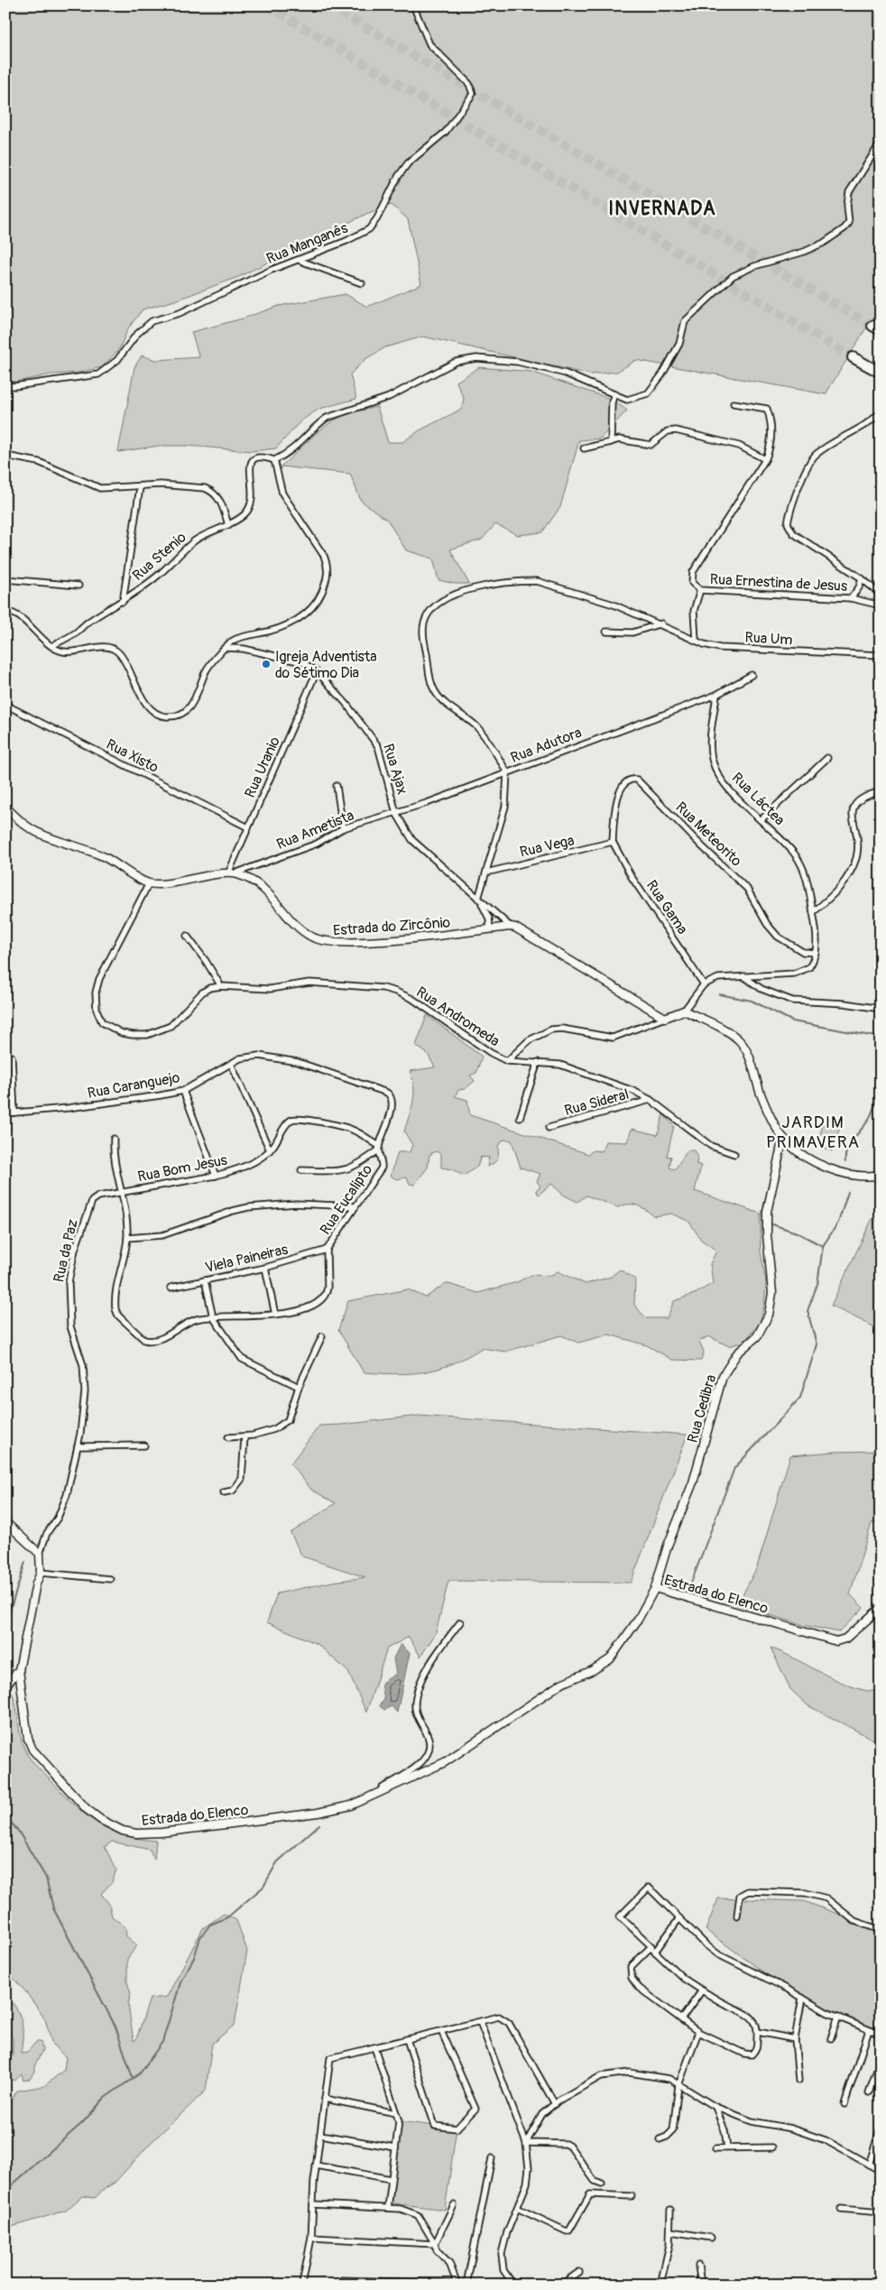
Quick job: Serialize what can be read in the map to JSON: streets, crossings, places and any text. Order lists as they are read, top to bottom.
{
  "streets": {
    "street": [
      "Rua Manganês",
      "Rua Stenio",
      "Rua Ernestina de Jesus",
      "Rua Um",
      "Rua Adutora",
      "Rua Xisto",
      "Rua Uranio",
      "Rua Ajax",
      "Rua Láctea",
      "Rua Ametista",
      "Rua Meteorito",
      "Rua Vega",
      "Rua Gama",
      "Estrada do Zircônio",
      "Rua Andromeda",
      "Rua Caranguejo",
      "Rua Sideral",
      "Rua Bom Jesus",
      "Rua Eucalipto",
      "Rua da Paz",
      "Viela Paineiras",
      "Rua Cedibra",
      "Estrada do Elenco"
    ]
  },
  "crossings": [
    ["Rua Um", "Rua Adutora"],
    ["Rua Adutora", "Rua Láctea"],
    ["Rua Adutora", "Rua Ametista"],
    ["Rua Xisto", "Rua Uranio"],
    ["Rua Uranio", "Rua Ajax"],
    ["Rua Uranio", "Rua Ametista"],
    ["Rua Uranio", "Estrada do Zircônio"],
    ["Rua Ajax", "Rua Ametista"],
    ["Rua Ajax", "Estrada do Zircônio"],
    ["Rua Láctea", "Rua Meteorito"],
    ["Rua Ametista", "Estrada do Zircônio"],
    ["Rua Meteorito", "Rua Vega"],
    ["Rua Meteorito", "Rua Gama"],
    ["Rua Vega", "Rua Gama"],
    ["Rua Andromeda", "Rua Sideral"],
    ["Rua Caranguejo", "Rua Bom Jesus"],
    ["Rua Caranguejo", "Rua Eucalipto"],
    ["Rua Bom Jesus", "Rua Eucalipto"],
    ["Rua Bom Jesus", "Rua da Paz"],
    ["Rua Eucalipto", "Viela Paineiras"],
    ["Rua Cedibra", "Estrada do Elenco"]
  ],
  "districts": ["INVERNADA", "JARDIM PRIMAVERA"],
  "places": ["Igreja Adventista do Sétimo Dia"]
}
